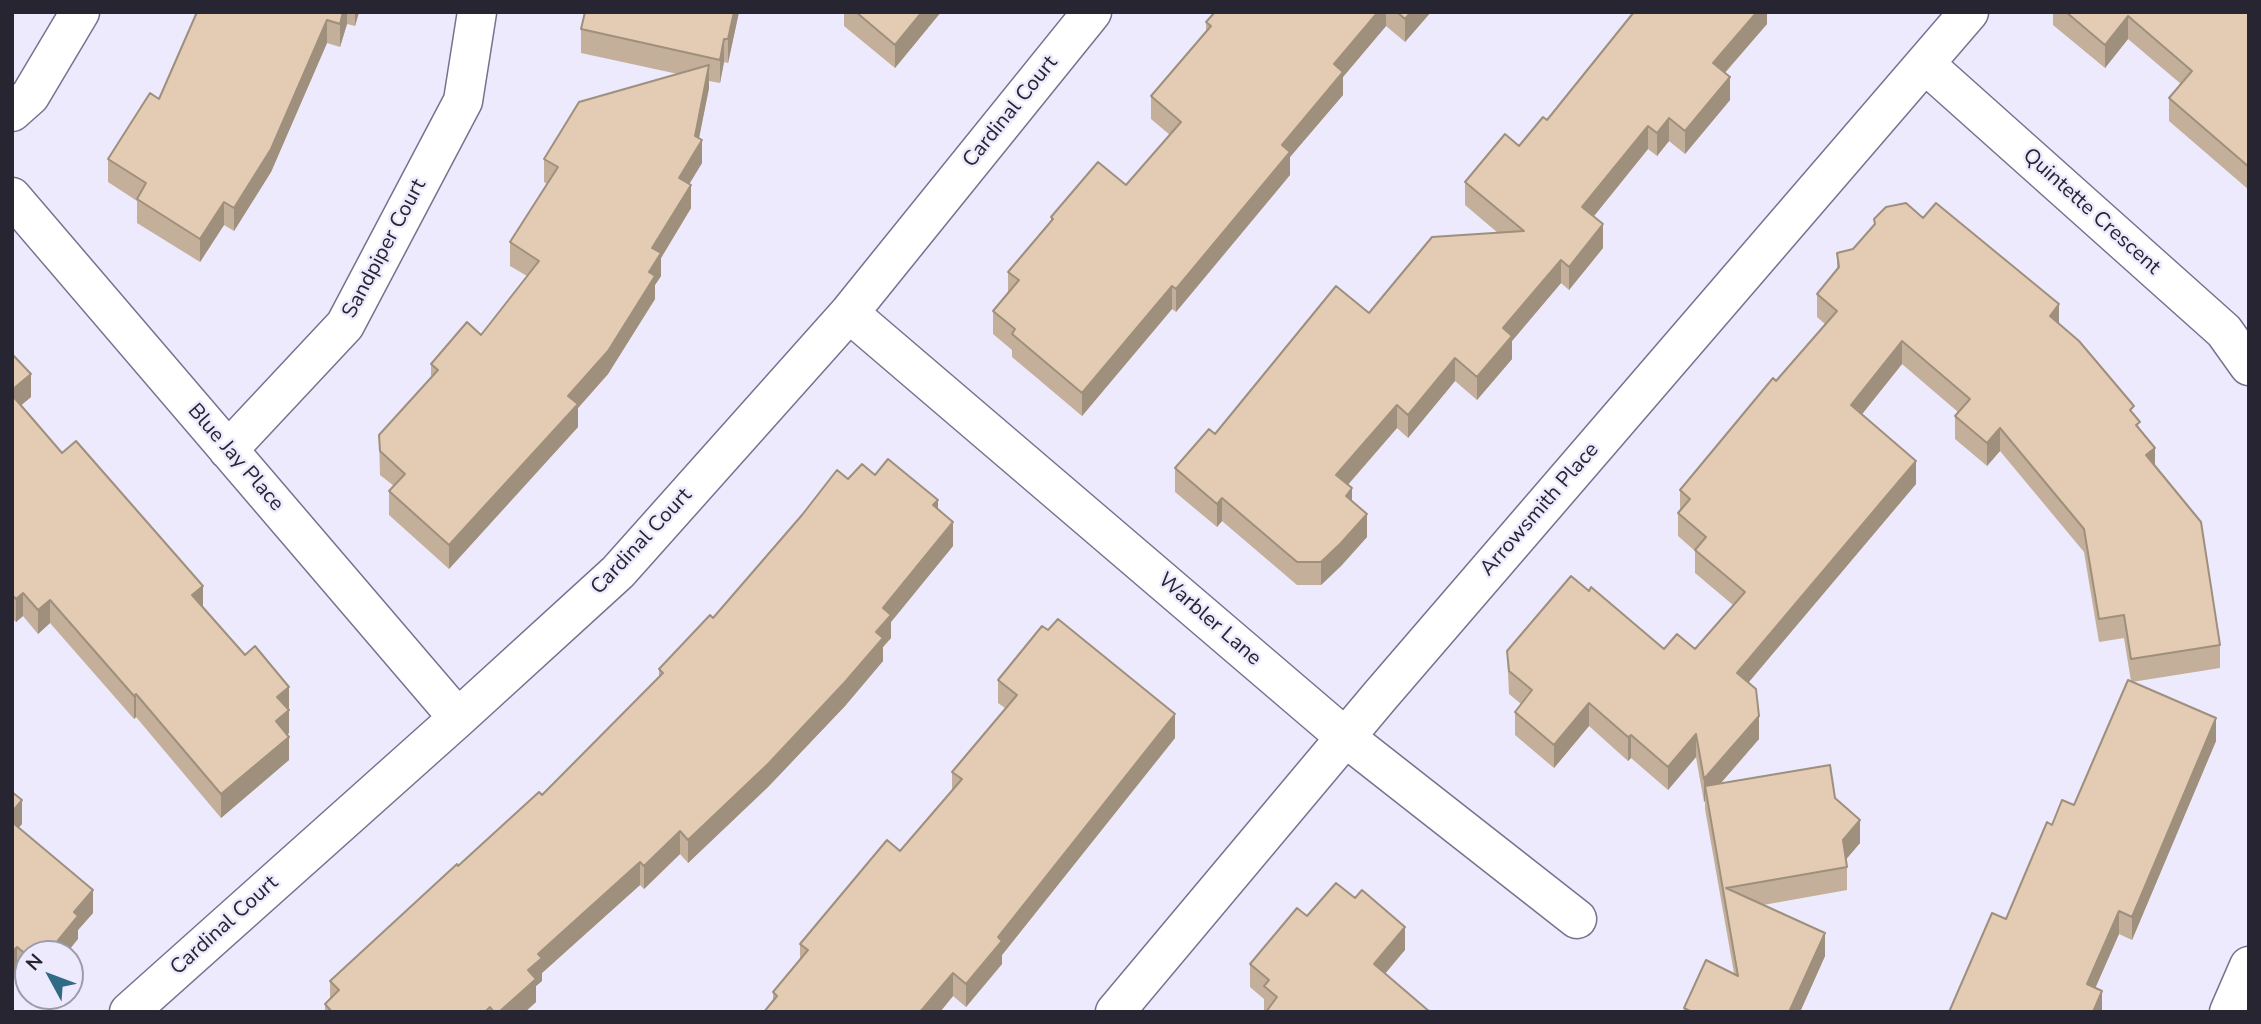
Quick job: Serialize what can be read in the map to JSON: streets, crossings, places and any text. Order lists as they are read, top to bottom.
{
  "streets": {
    "street": [
      "Cardinal Court",
      "Quintette Crescent",
      "Sandpiper Court",
      "Blue Jay Place",
      "Arrowsmith Place",
      "Warbler Lane"
    ]
  },
  "crossings": [
    ["Cardinal Court", "Blue Jay Place"],
    ["Cardinal Court", "Warbler Lane"],
    ["Quintette Crescent", "Arrowsmith Place"],
    ["Sandpiper Court", "Blue Jay Place"],
    ["Arrowsmith Place", "Warbler Lane"]
  ],
  "north": "top left"
}
